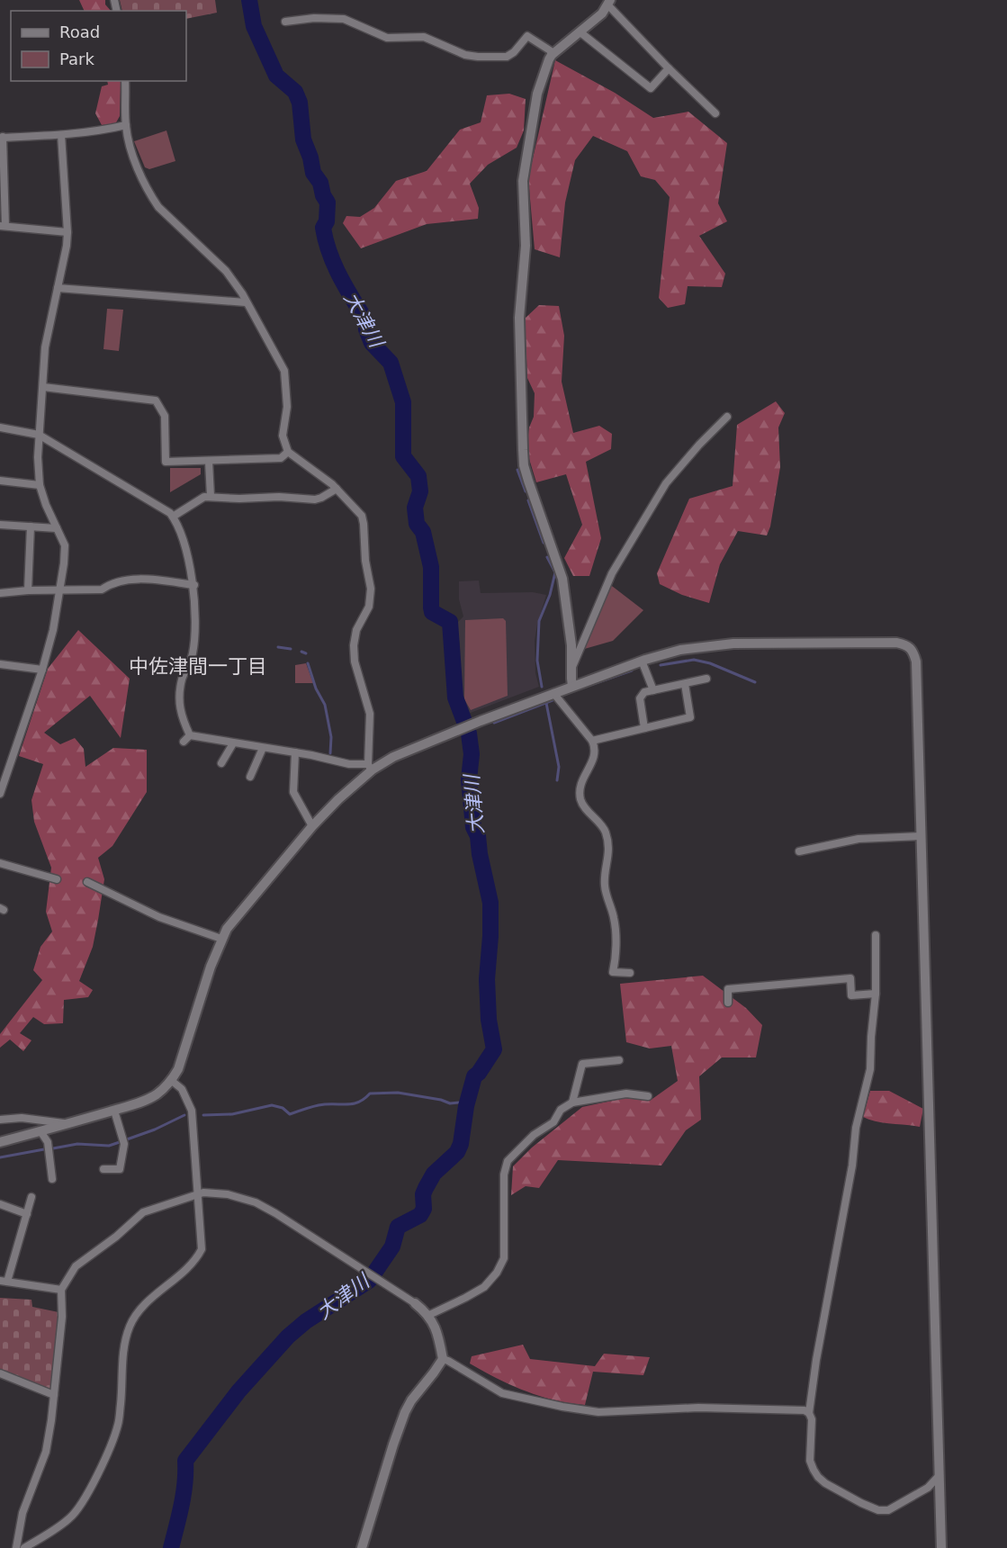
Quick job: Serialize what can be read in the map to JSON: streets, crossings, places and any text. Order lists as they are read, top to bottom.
{
  "districts": ["中佐津間一丁目"],
  "water": ["大津川"],
  "legend": ["Road", "Park"]
}
